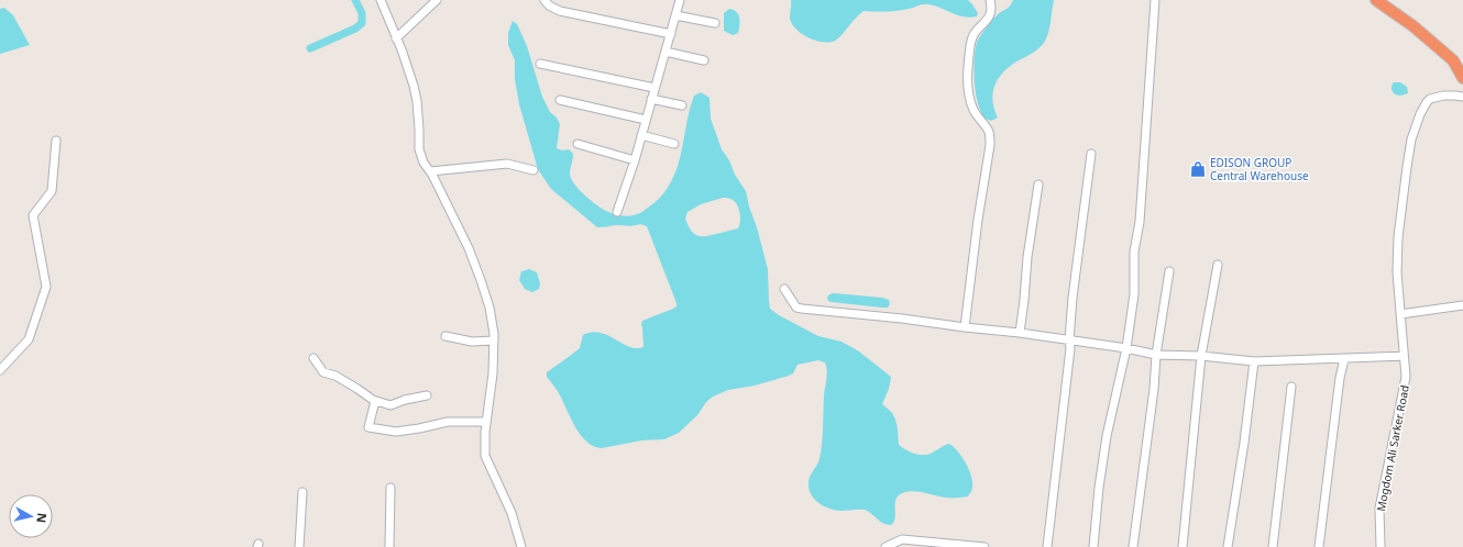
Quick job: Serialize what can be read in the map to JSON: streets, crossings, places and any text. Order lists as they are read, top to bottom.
{
  "streets": {
    "street": ["Mogdom Ali Sarker Road"]
  },
  "places": {
    "shop": ["EDISON GROUP Central Warehouse"]
  },
  "north": "right"
}
